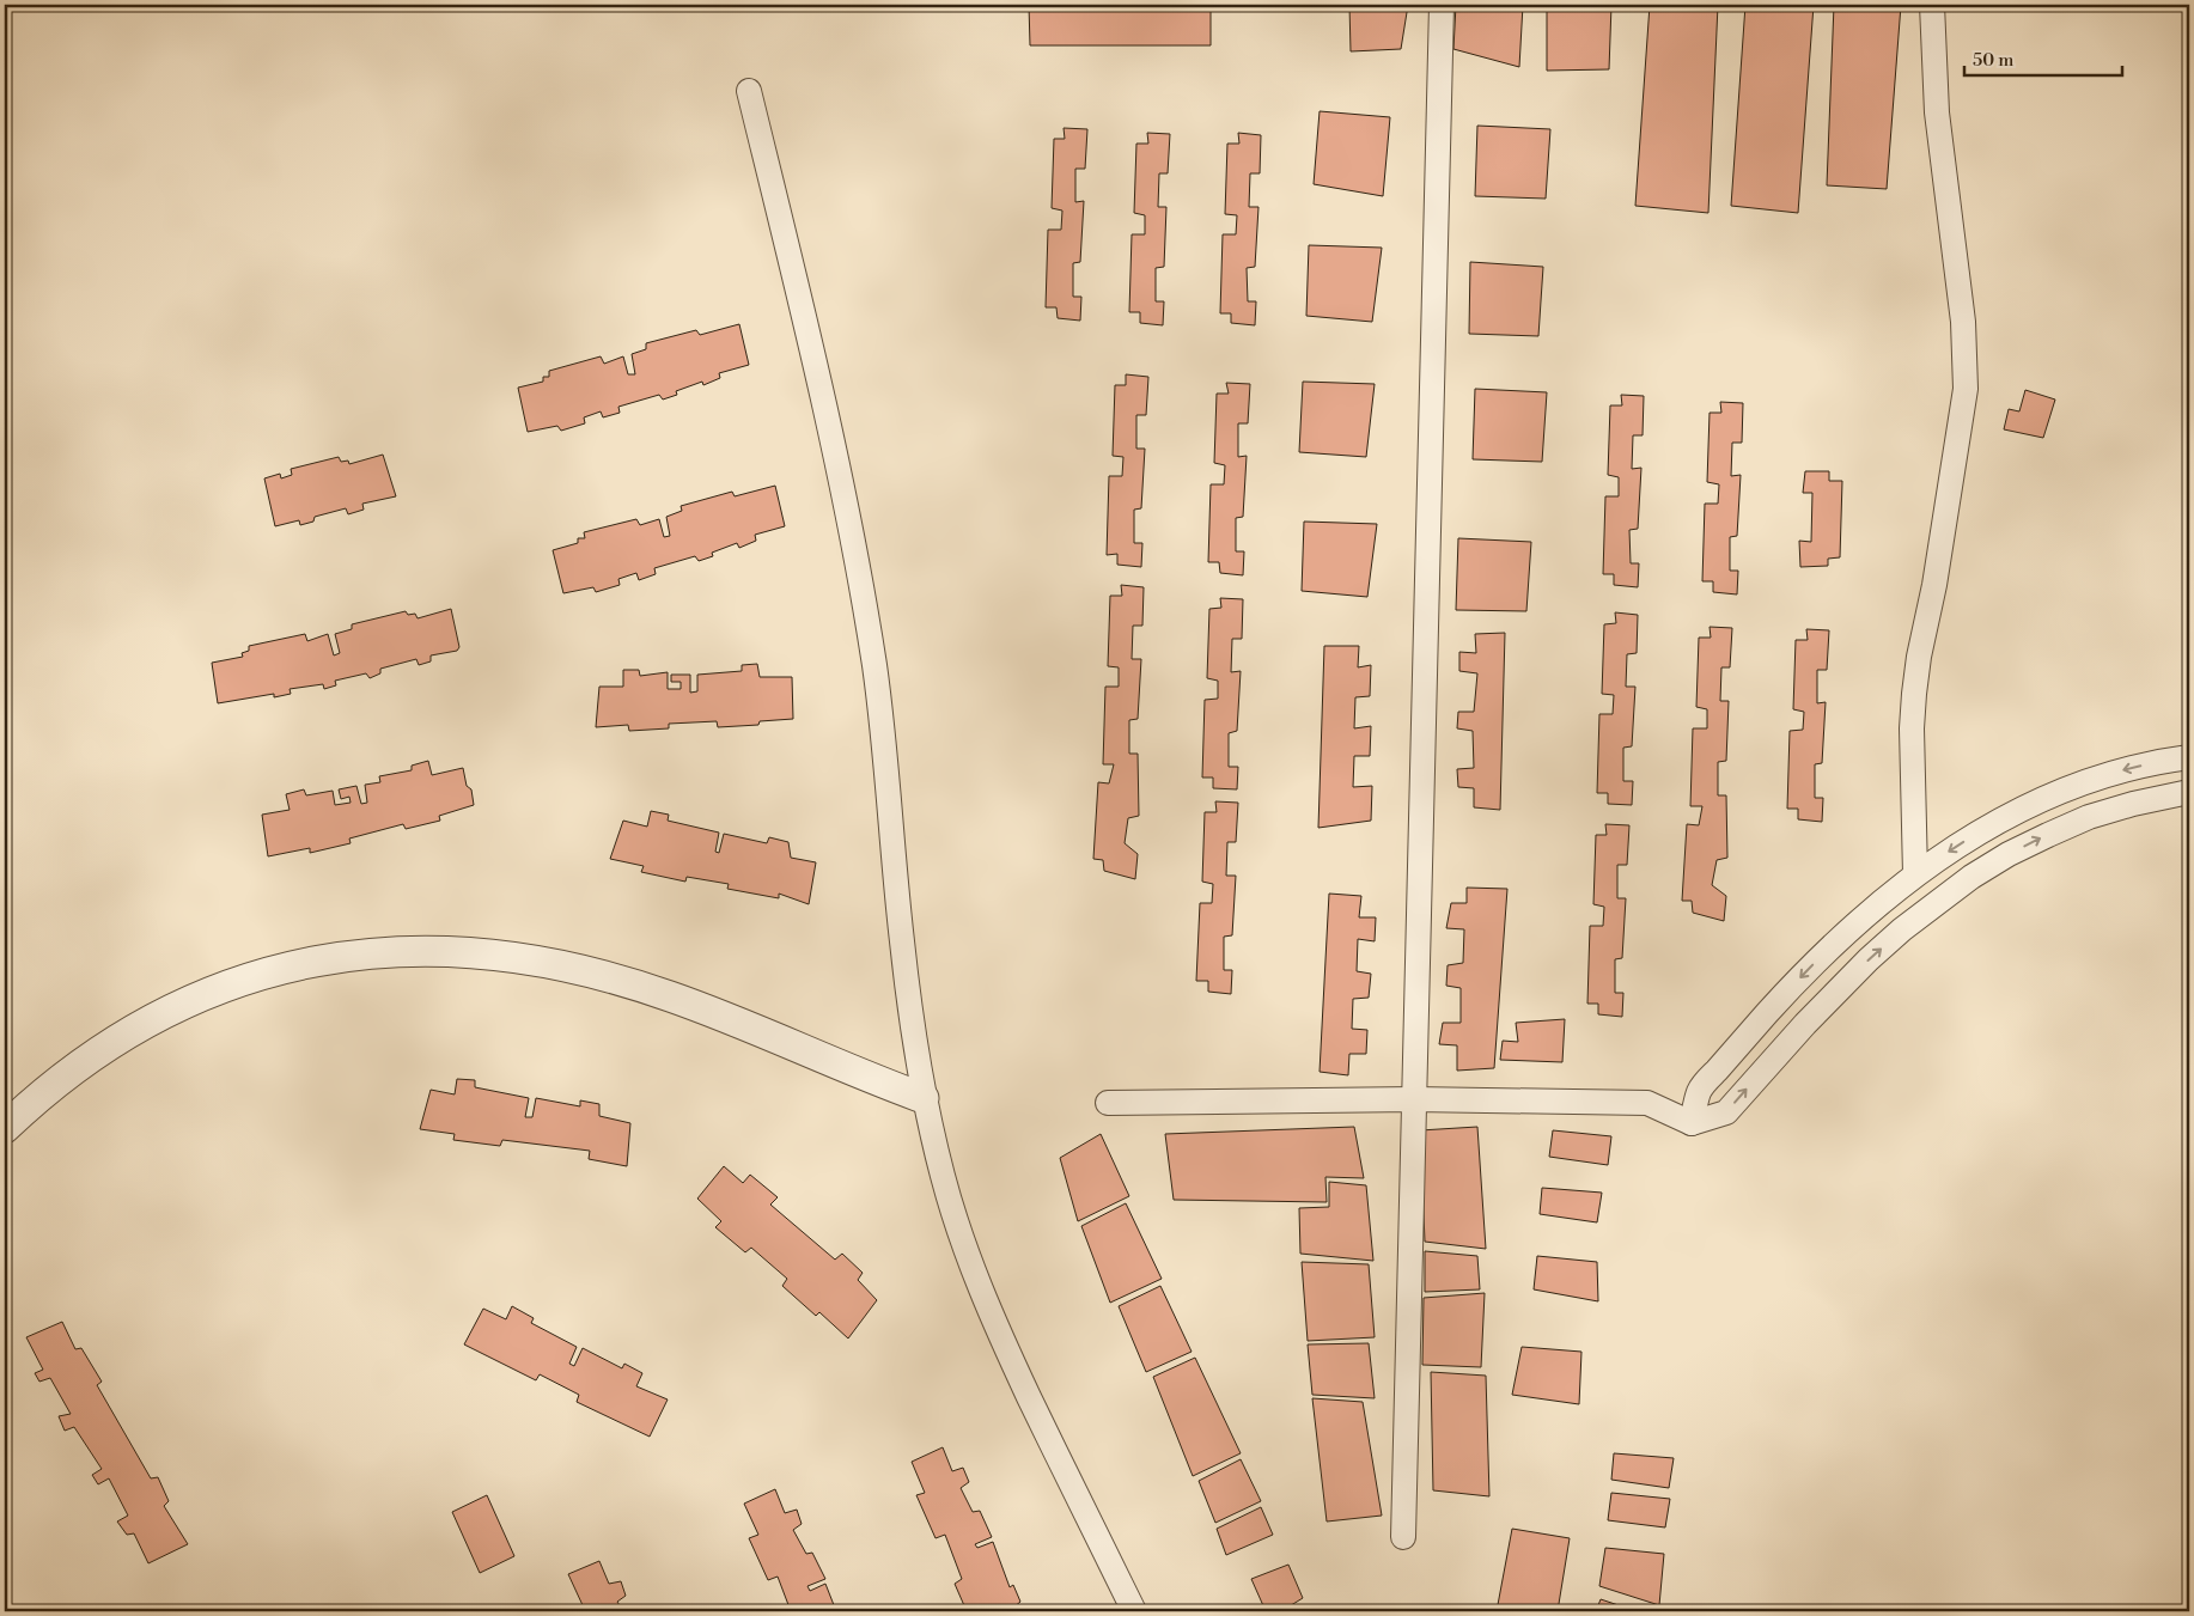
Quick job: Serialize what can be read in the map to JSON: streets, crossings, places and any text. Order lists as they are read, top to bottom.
{
  "scale_bar": "50 m"
}
